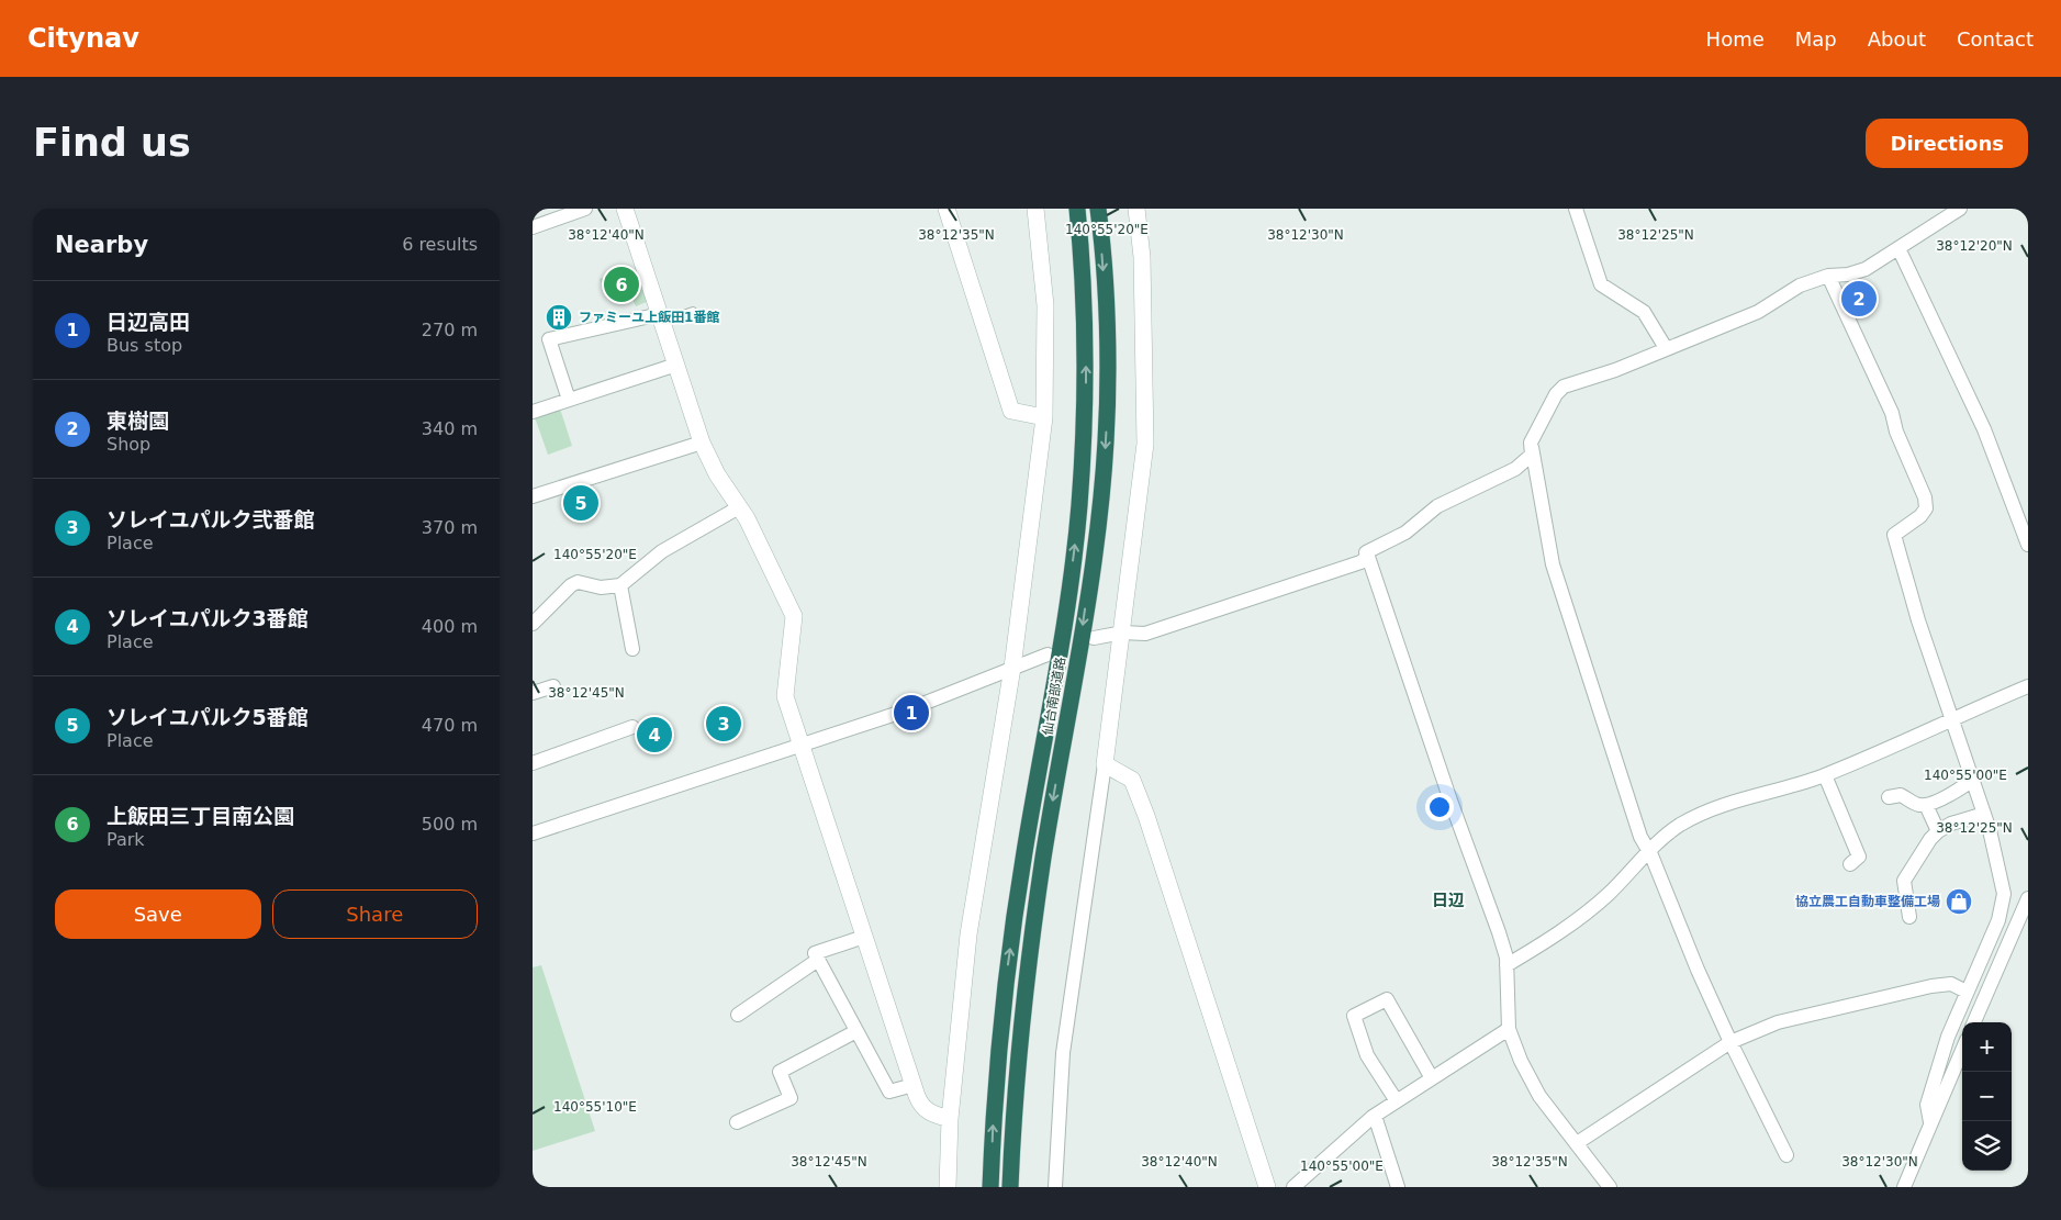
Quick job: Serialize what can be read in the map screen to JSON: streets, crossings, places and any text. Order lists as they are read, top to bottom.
{
  "streets": {
    "highway": ["仙台南部道路"]
  },
  "districts": ["日辺"],
  "places": {
    "building": ["ファミーユ上飯田1番館"],
    "shop": ["協立農工自動車整備工場"]
  },
  "page": {
    "header": "Citynav",
    "nav": [
      "Home",
      "Map",
      "About",
      "Contact"
    ],
    "buttons": [
      "Directions",
      ["Save", "Share"]
    ],
    "title": "Find us",
    "heading": ["Nearby", "6 results"],
    "pins": [
      "6",
      "2",
      "5",
      "1",
      "3",
      "4"
    ],
    "list": [
      {
        "mark": "1",
        "name": "日辺高田",
        "note": "Bus stop",
        "value": "270 m"
      },
      {
        "mark": "2",
        "name": "東樹園",
        "note": "Shop",
        "value": "340 m"
      },
      {
        "mark": "3",
        "name": "ソレイユパルク弐番館",
        "note": "Place",
        "value": "370 m"
      },
      {
        "mark": "4",
        "name": "ソレイユパルク3番館",
        "note": "Place",
        "value": "400 m"
      },
      {
        "mark": "5",
        "name": "ソレイユパルク5番館",
        "note": "Place",
        "value": "470 m"
      },
      {
        "mark": "6",
        "name": "上飯田三丁目南公園",
        "note": "Park",
        "value": "500 m"
      }
    ],
    "map_buttons": ["+", "−"]
  },
  "coordinates": [
    "140°55'20\"E",
    "38°12'40\"N",
    "38°12'35\"N",
    "38°12'30\"N",
    "38°12'25\"N",
    "38°12'20\"N",
    "38°12'45\"N",
    "140°55'00\"E",
    "140°55'10\"E"
  ]
}
